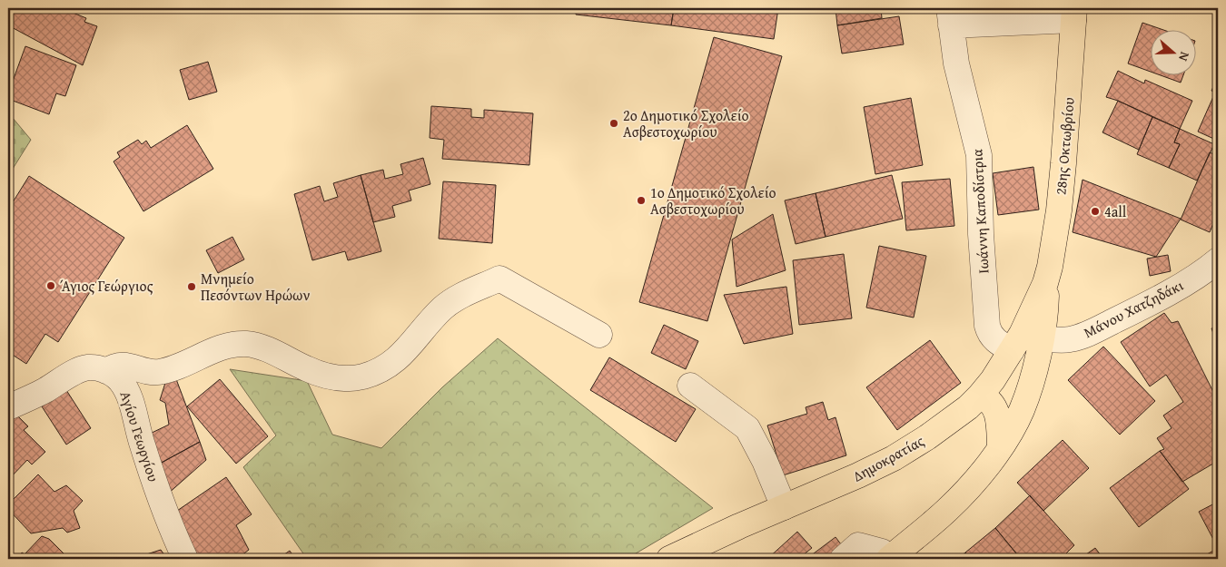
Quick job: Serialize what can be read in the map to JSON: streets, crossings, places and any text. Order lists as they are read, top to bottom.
{
  "streets": {
    "main road": ["28ης Οκτωβρίου", "Δημοκρατίας"],
    "street": ["Ιωάννη Καποδίστρια", "Μάνου Χατζηδάκι", "Αγίου Γεωργίου"]
  },
  "crossings": [
    ["28ης Οκτωβρίου", "Δημοκρατίας"],
    ["Ιωάννη Καποδίστρια", "Δημοκρατίας"]
  ],
  "places": [
    "2ο Δημοτικό Σχολείο Ασβεστοχωρίου",
    "1ο Δημοτικό Σχολείο Ασβεστοχωρίου",
    "4all",
    "Άγιος Γεώργιος",
    "Μνημείο Πεσόντων Ηρώων"
  ],
  "north": "right"
}
